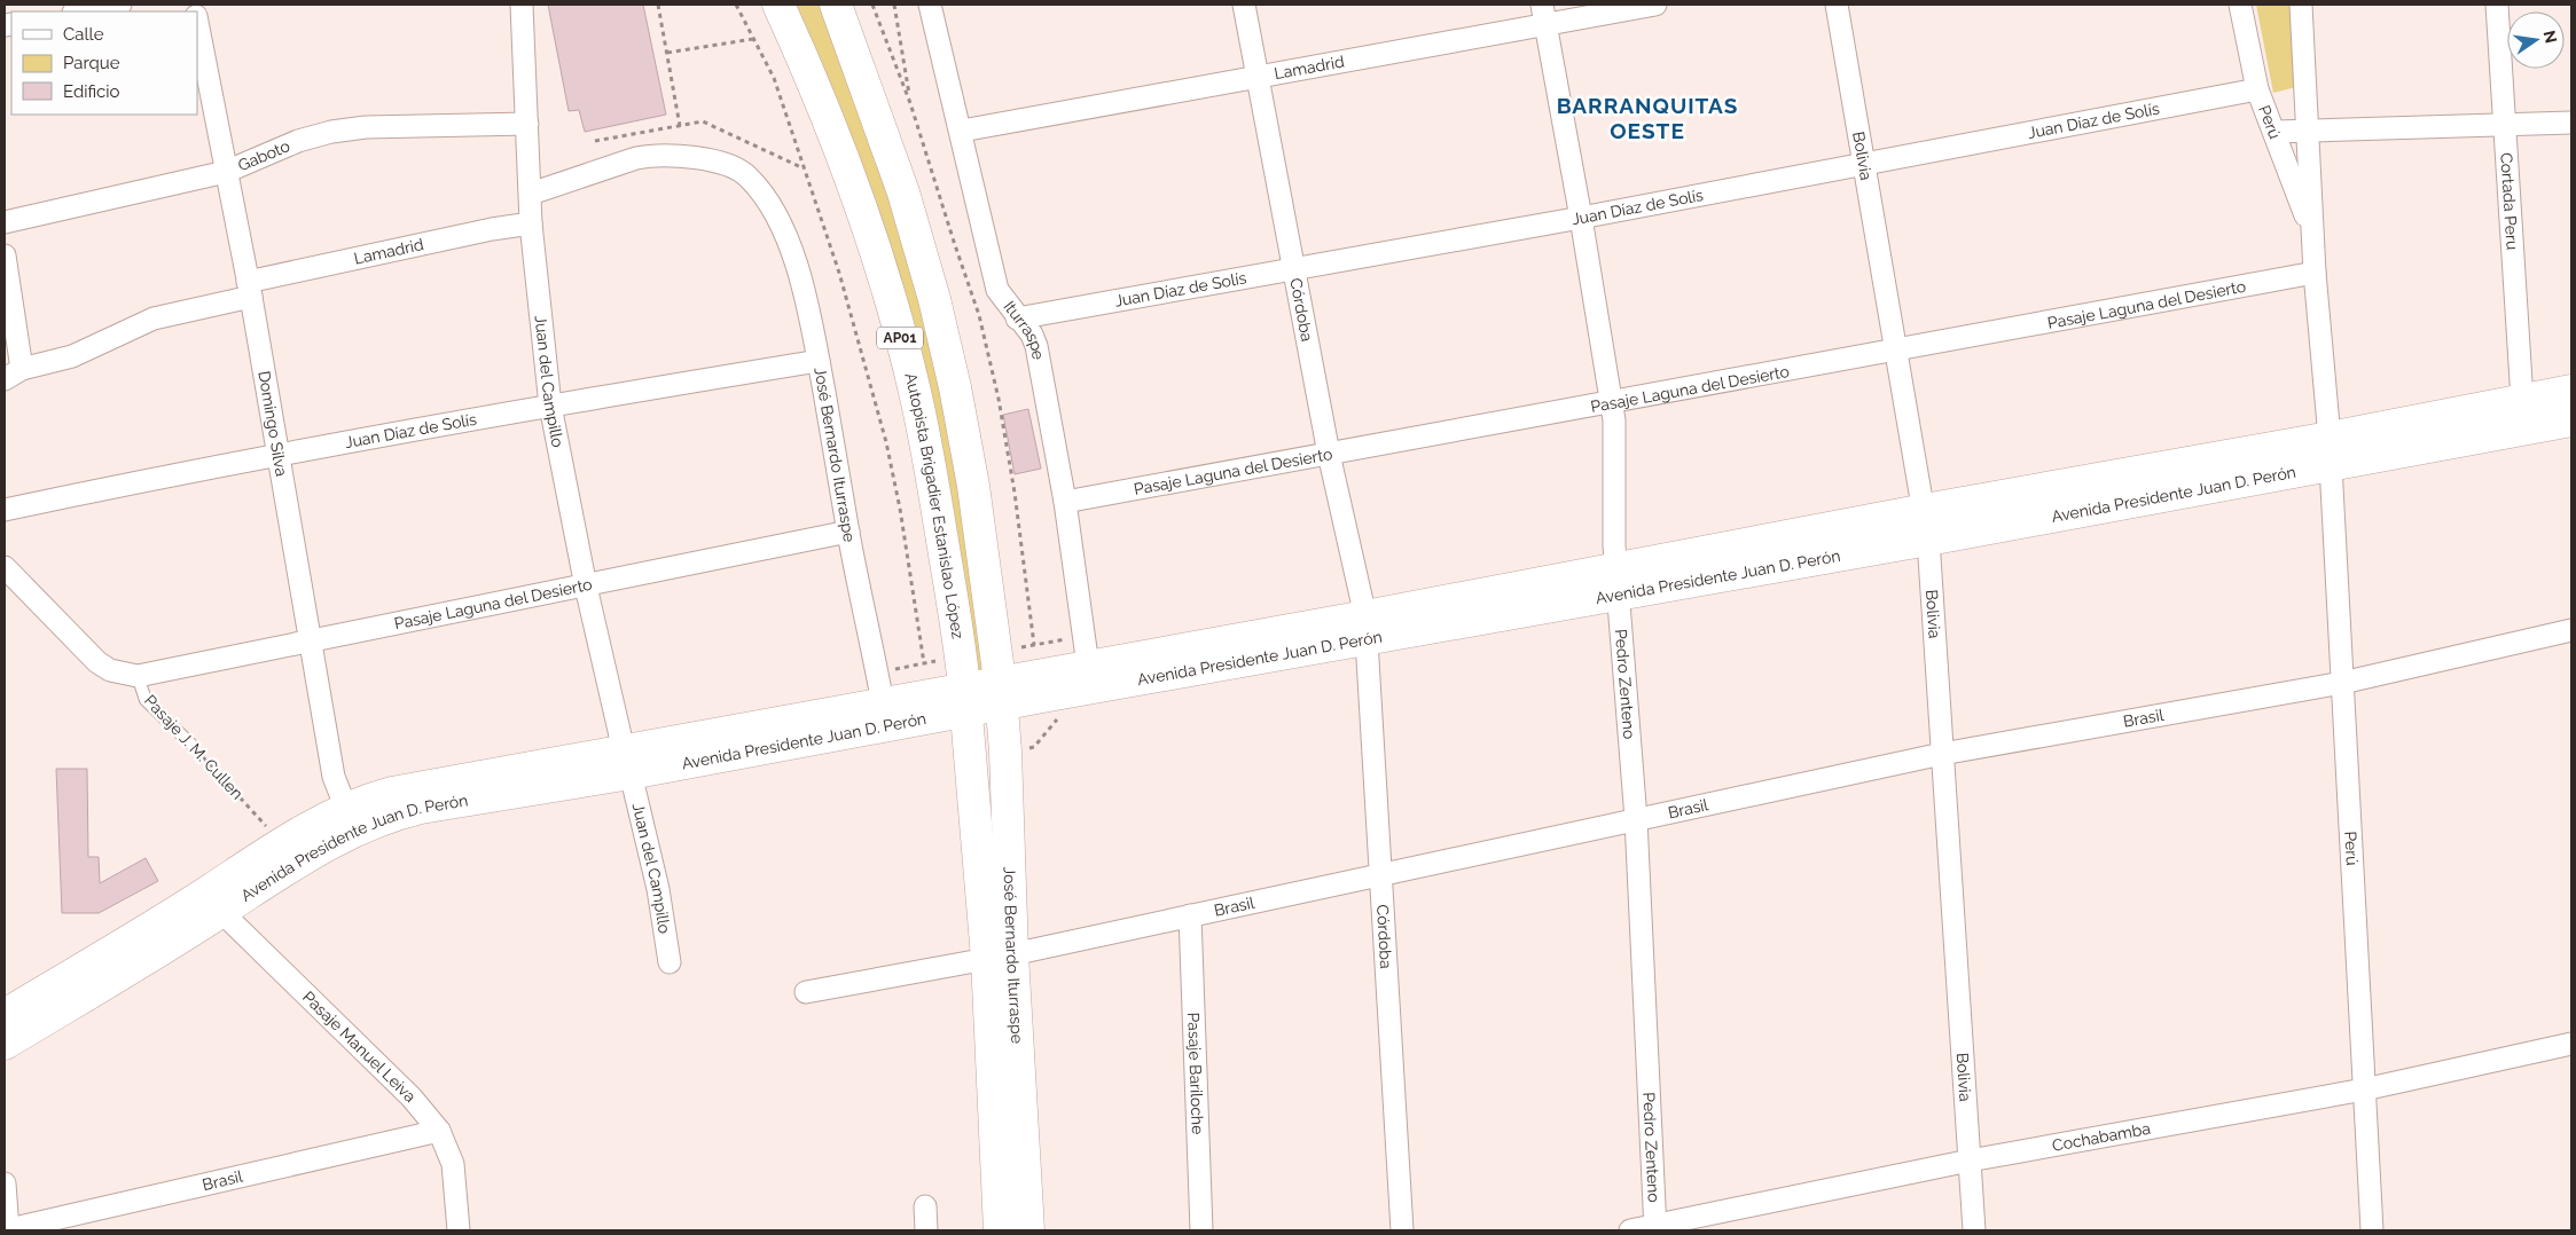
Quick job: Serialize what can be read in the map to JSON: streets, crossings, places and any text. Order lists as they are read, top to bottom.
{
  "streets": {
    "main road": [
      "AP01",
      "José Bernardo Iturraspe",
      "Avenida Presidente Juan D. Perón",
      "Autopista Brigadier Estanislao López"
    ],
    "street": [
      "Lamadrid",
      "Juan Díaz de Solís",
      "Perú",
      "Gaboto",
      "Bolivia",
      "Cortada Peru",
      "Pasaje Laguna del Desierto",
      "Córdoba",
      "Iturraspe",
      "Juan del Campillo",
      "Domingo Silva",
      "Pedro Zenteno",
      "Brasil",
      "Pasaje J. M. Cullen",
      "Pasaje Manuel Leiva",
      "Pasaje Bariloche",
      "Cochabamba"
    ]
  },
  "crossings": [
    ["Lamadrid", "Córdoba"],
    ["Lamadrid", "Iturraspe"],
    ["Lamadrid", "Juan del Campillo"],
    ["Lamadrid", "Domingo Silva"],
    ["Lamadrid", "Pedro Zenteno"],
    ["Juan Díaz de Solís", "Perú"],
    ["Juan Díaz de Solís", "Bolivia"],
    ["Juan Díaz de Solís", "Córdoba"],
    ["Juan Díaz de Solís", "Iturraspe"],
    ["Juan Díaz de Solís", "Juan del Campillo"],
    ["Juan Díaz de Solís", "Domingo Silva"],
    ["Juan Díaz de Solís", "José Bernardo Iturraspe"],
    ["Juan Díaz de Solís", "Pedro Zenteno"],
    ["Perú", "Pasaje Laguna del Desierto"],
    ["Perú", "Avenida Presidente Juan D. Perón"],
    ["Perú", "Brasil"],
    ["Perú", "Cochabamba"],
    ["Gaboto", "Juan del Campillo"],
    ["Gaboto", "Domingo Silva"],
    ["Bolivia", "Pasaje Laguna del Desierto"],
    ["Bolivia", "Avenida Presidente Juan D. Perón"],
    ["Bolivia", "Brasil"],
    ["Bolivia", "Cochabamba"],
    ["Cortada Peru", "Avenida Presidente Juan D. Perón"],
    ["Pasaje Laguna del Desierto", "Córdoba"],
    ["Pasaje Laguna del Desierto", "Iturraspe"],
    ["Pasaje Laguna del Desierto", "Juan del Campillo"],
    ["Pasaje Laguna del Desierto", "Domingo Silva"],
    ["Pasaje Laguna del Desierto", "José Bernardo Iturraspe"],
    ["Pasaje Laguna del Desierto", "Pedro Zenteno"],
    ["Pasaje Laguna del Desierto", "Pasaje J. M. Cullen"],
    ["Córdoba", "Avenida Presidente Juan D. Perón"],
    ["Córdoba", "Brasil"],
    ["Iturraspe", "Avenida Presidente Juan D. Perón"],
    ["AP01", "José Bernardo Iturraspe"],
    ["AP01", "Avenida Presidente Juan D. Perón"],
    ["Juan del Campillo", "José Bernardo Iturraspe"],
    ["Juan del Campillo", "Avenida Presidente Juan D. Perón"],
    ["Domingo Silva", "Avenida Presidente Juan D. Perón"],
    ["José Bernardo Iturraspe", "Avenida Presidente Juan D. Perón"],
    ["José Bernardo Iturraspe", "Autopista Brigadier Estanislao López"],
    ["José Bernardo Iturraspe", "Brasil"],
    ["Avenida Presidente Juan D. Perón", "Autopista Brigadier Estanislao López"],
    ["Avenida Presidente Juan D. Perón", "Pedro Zenteno"],
    ["Avenida Presidente Juan D. Perón", "Pasaje J. M. Cullen"],
    ["Avenida Presidente Juan D. Perón", "Pasaje Manuel Leiva"],
    ["Pedro Zenteno", "Brasil"],
    ["Pedro Zenteno", "Cochabamba"],
    ["Brasil", "Pasaje Manuel Leiva"],
    ["Brasil", "Pasaje Bariloche"]
  ],
  "districts": ["BARRANQUITAS OESTE"],
  "legend": ["Calle", "Parque", "Edificio"],
  "north": "right"
}
